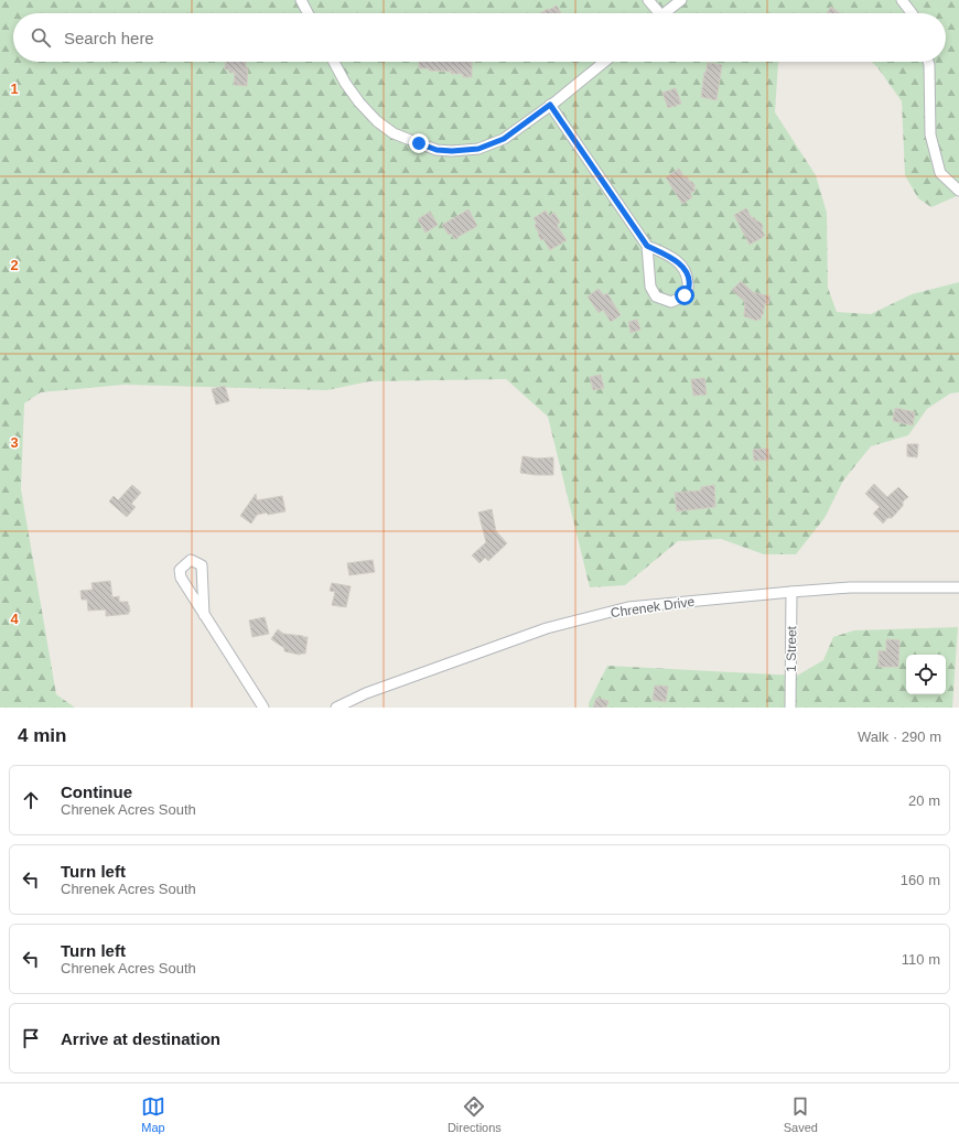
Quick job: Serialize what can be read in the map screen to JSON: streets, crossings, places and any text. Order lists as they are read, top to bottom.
{
  "streets": {
    "street": ["Chrenek Drive", "1 Street"]
  },
  "crossings": [
    ["Chrenek Drive", "1 Street"]
  ],
  "page": {
    "search": "Search here",
    "heading": ["4 min", "Walk · 290 m"],
    "list": [
      ["Continue", "Chrenek Acres South", "20 m"],
      ["Turn left", "Chrenek Acres South", "160 m"],
      ["Turn left", "Chrenek Acres South", "110 m"],
      "Arrive at destination"
    ],
    "nav": ["Map", "Directions", "Saved"]
  },
  "grid": {
    "rows": [
      "1",
      "2",
      "3",
      "4"
    ]
  }
}
